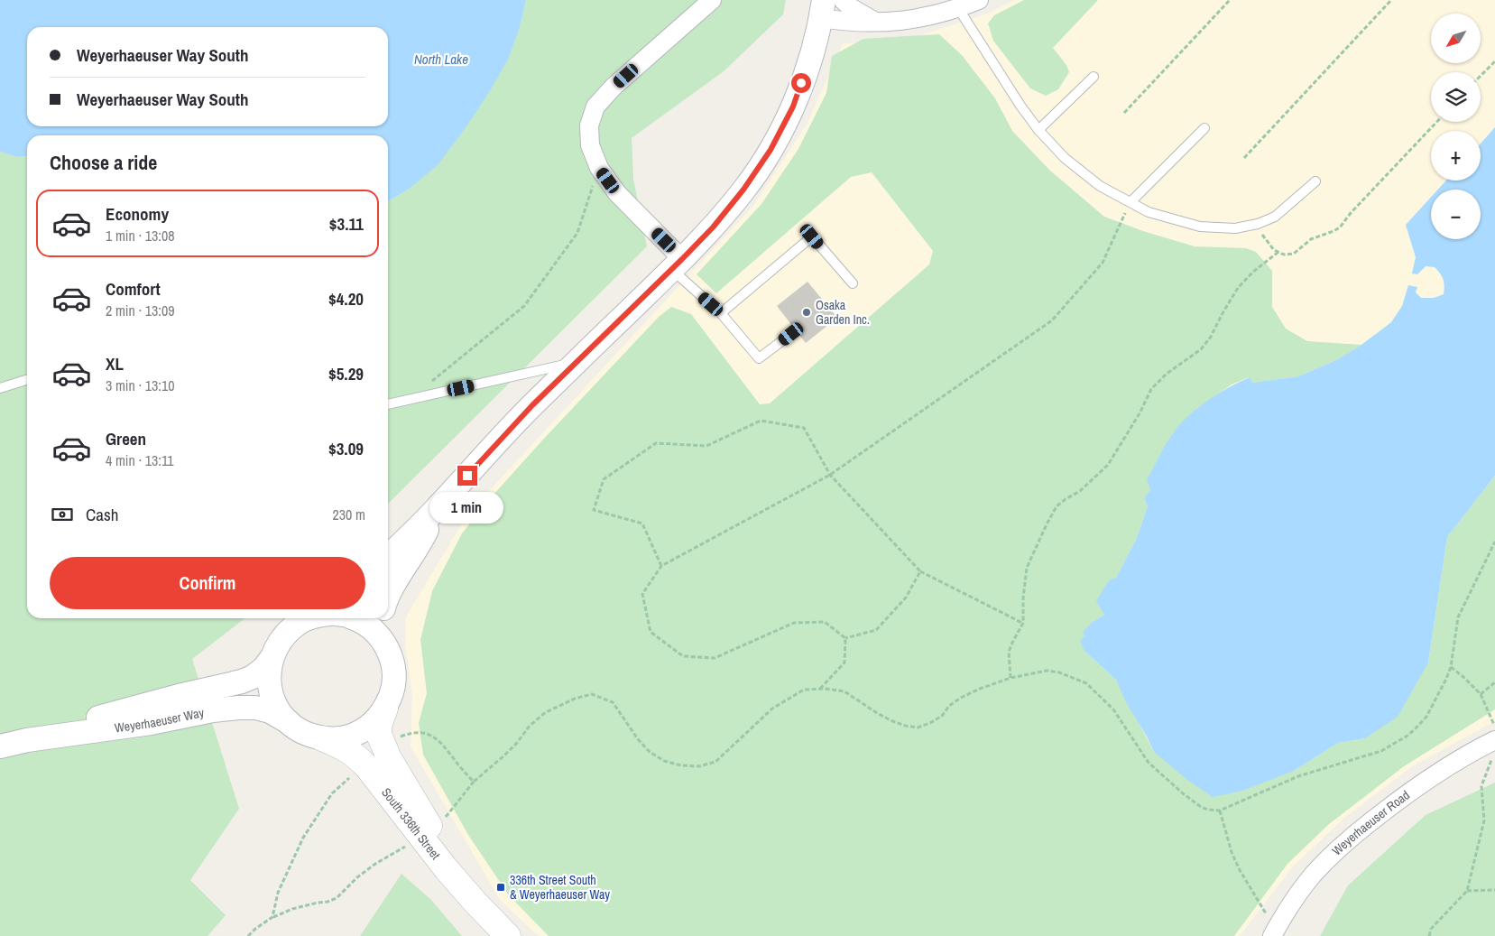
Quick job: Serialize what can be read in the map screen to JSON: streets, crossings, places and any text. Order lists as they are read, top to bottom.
{
  "streets": {
    "main road": ["South 336th Street"],
    "street": ["Weyerhaeuser Way", "Weyerhaeuser Road"]
  },
  "crossings": [
    ["Weyerhaeuser Way", "South 336th Street"]
  ],
  "water": ["North Lake"],
  "places": {
    "other": ["Osaka Garden Inc."],
    "transit": ["336th Street South & Weyerhaeuser Way"]
  },
  "north": "bottom left",
  "page": {
    "map_buttons": ["+", "−"],
    "banner": ["Weyerhaeuser Way South", "Weyerhaeuser Way South"],
    "heading": "Choose a ride",
    "list": [
      {
        "name": "Economy",
        "note": "1 min · 13:08",
        "value": "$3.11"
      },
      {
        "name": "Comfort",
        "note": "2 min · 13:09",
        "value": "$4.20"
      },
      {
        "name": "XL",
        "note": "3 min · 13:10",
        "value": "$5.29"
      },
      {
        "name": "Green",
        "note": "4 min · 13:11",
        "value": "$3.09"
      }
    ],
    "pay": ["Cash", "230 m"],
    "bubble": "1 min",
    "buttons": "Confirm"
  }
}
